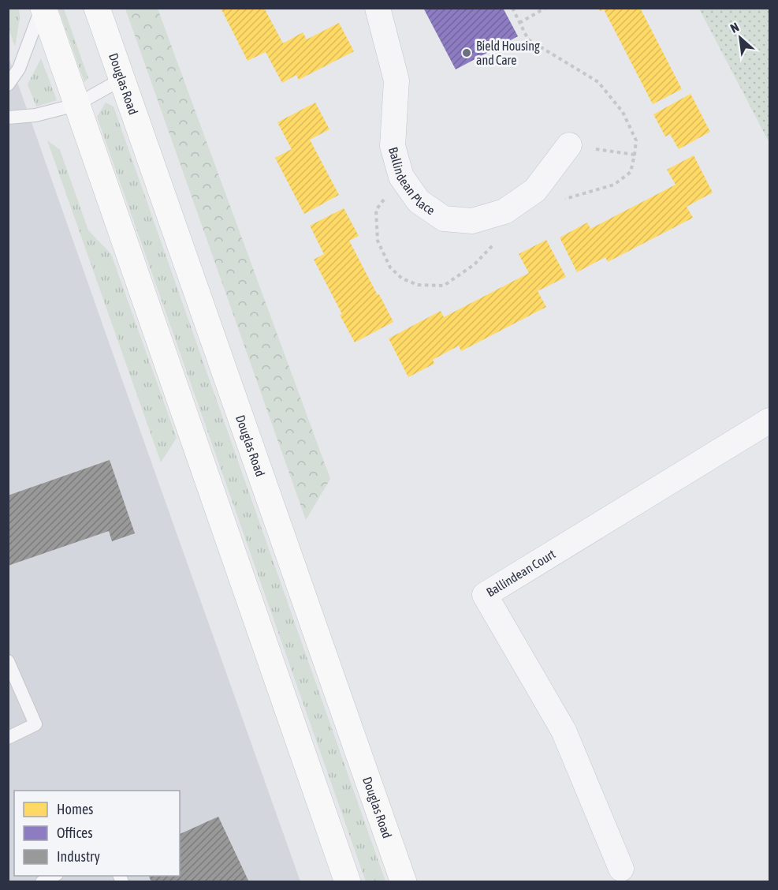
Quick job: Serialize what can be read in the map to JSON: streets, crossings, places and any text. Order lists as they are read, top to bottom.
{
  "streets": {
    "main road": ["Douglas Road"],
    "street": ["Ballindean Place", "Ballindean Court"]
  },
  "places": ["Bield Housing and Care"],
  "legend": ["Homes", "Offices", "Industry"],
  "north": "top left"
}
